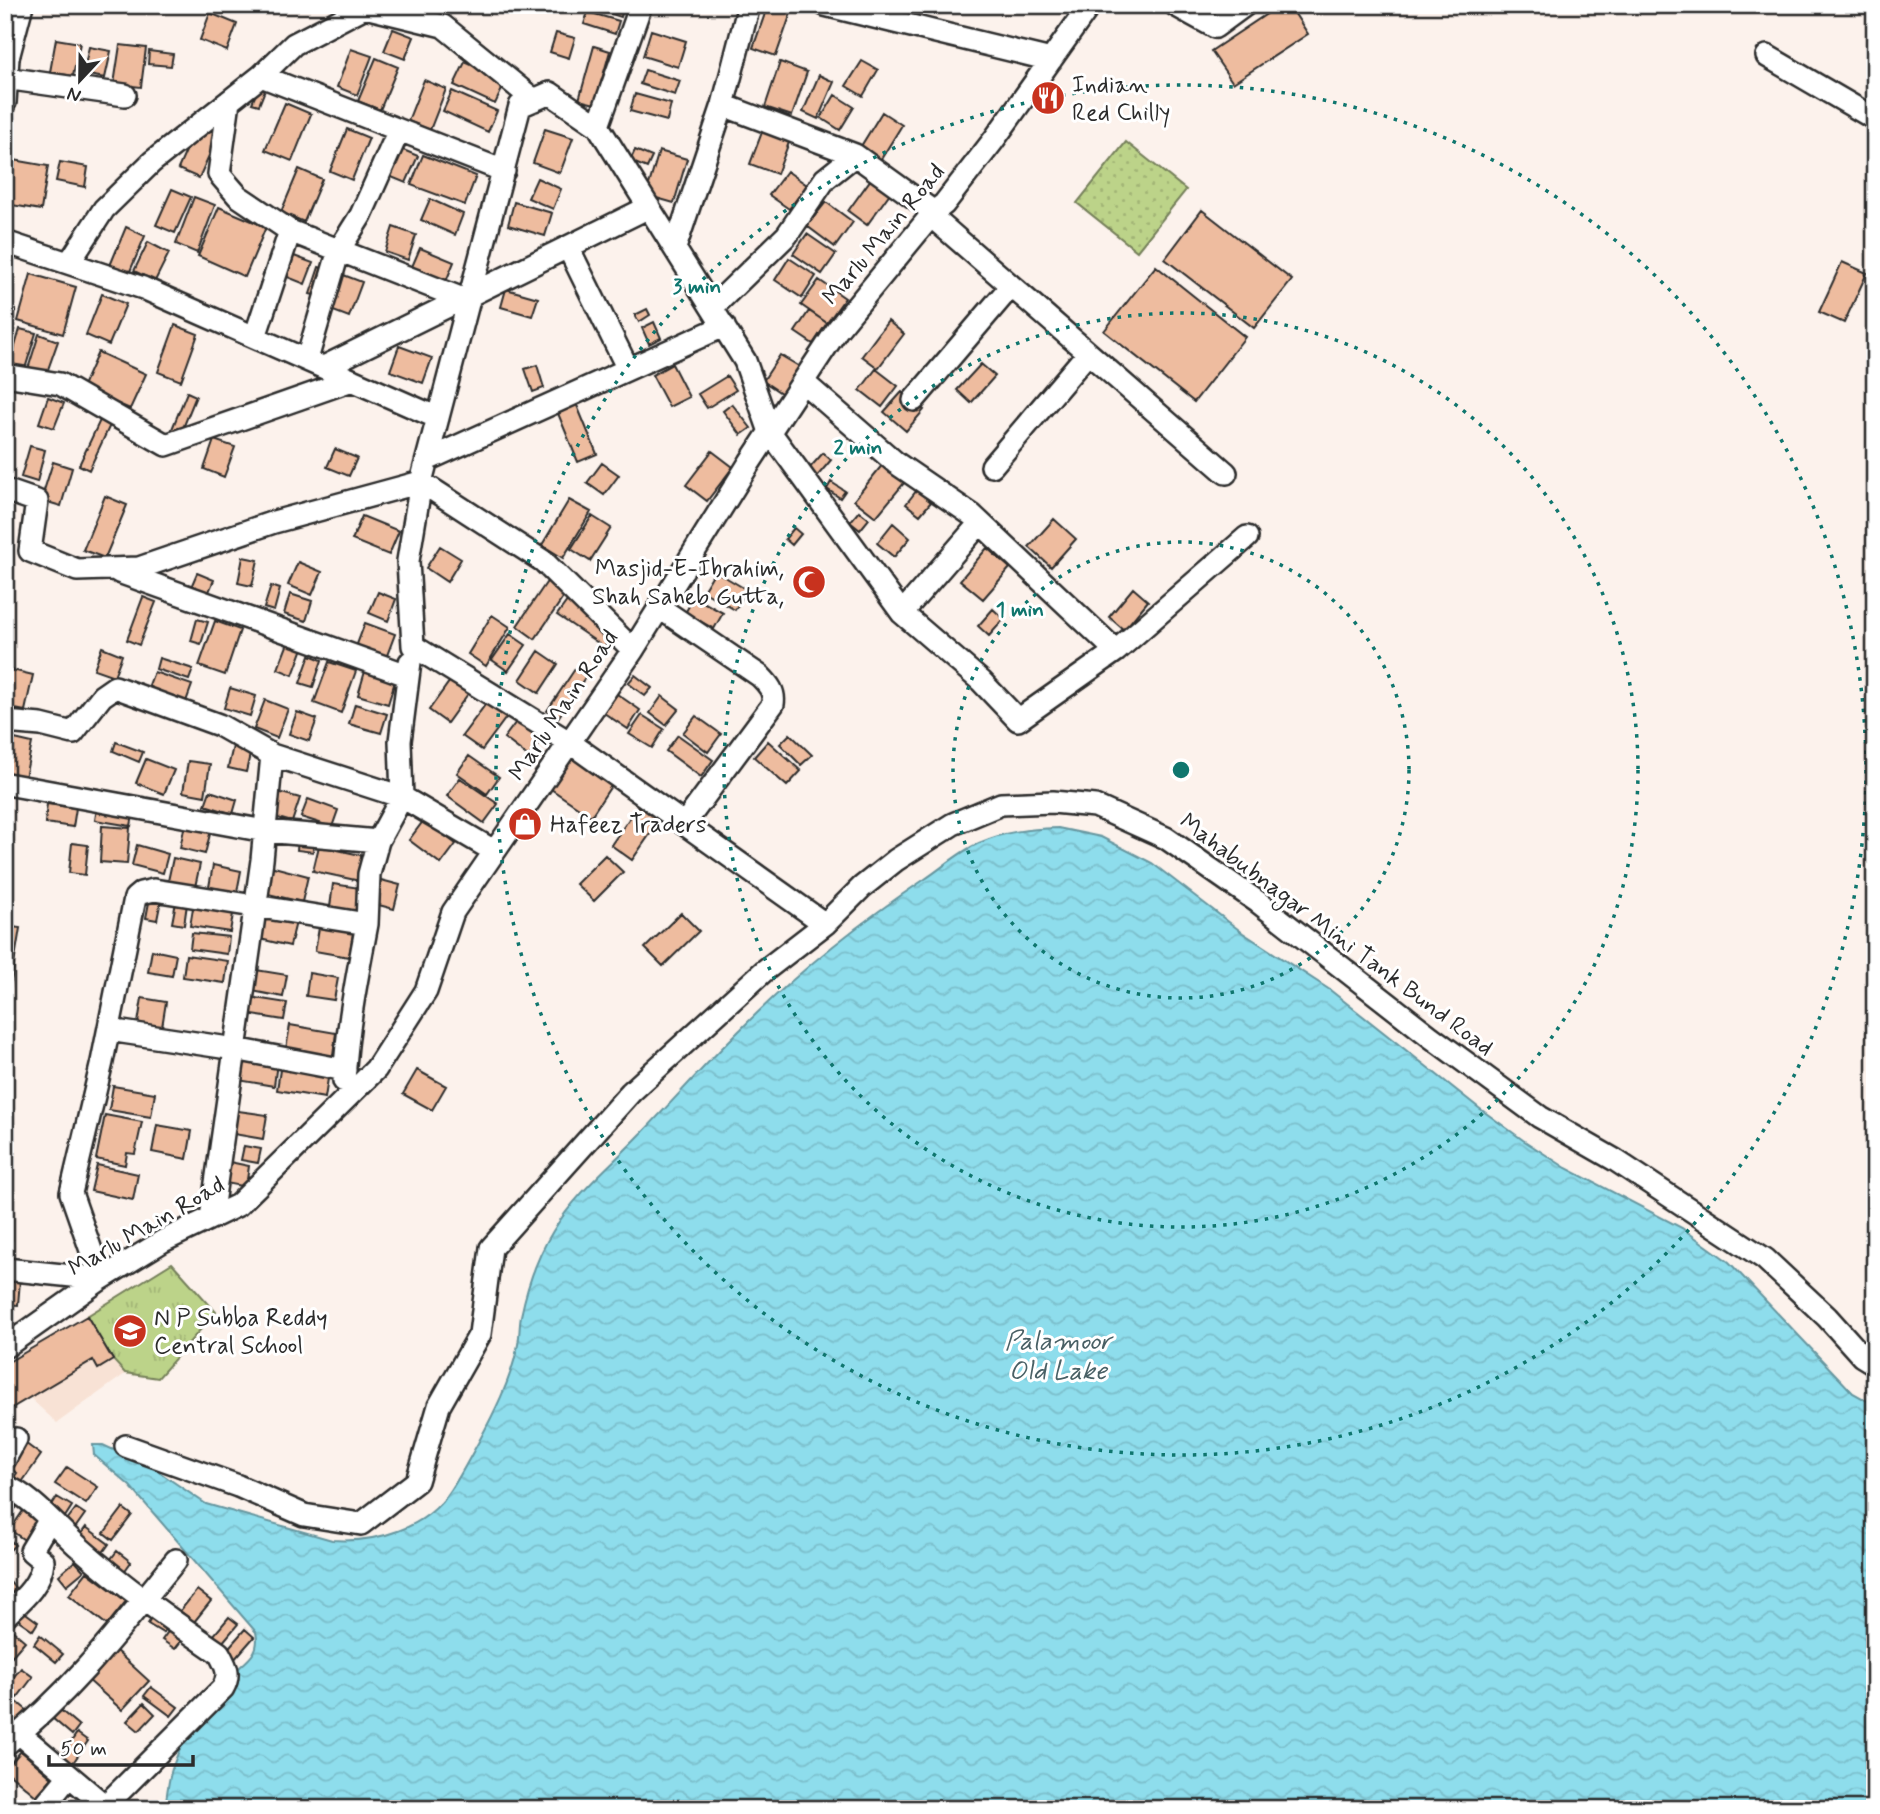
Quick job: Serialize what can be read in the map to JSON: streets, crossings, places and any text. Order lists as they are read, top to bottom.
{
  "streets": {
    "street": ["Marlu Main Road", "Mahabubnagar Mini Tank Bund Road"]
  },
  "water": ["Palamoor Old Lake"],
  "places": {
    "restaurant": ["Indian Red Chilly"],
    "mosque": ["Masjid-E-Ibrahim, Shah Saheb Gutta,"],
    "shop": ["Hafeez Traders"],
    "school or university": ["N P Subba Reddy Central School"]
  },
  "scale_bar": "50 m",
  "north": "bottom",
  "rings": ["3 min", "2 min", "1 min"]
}
